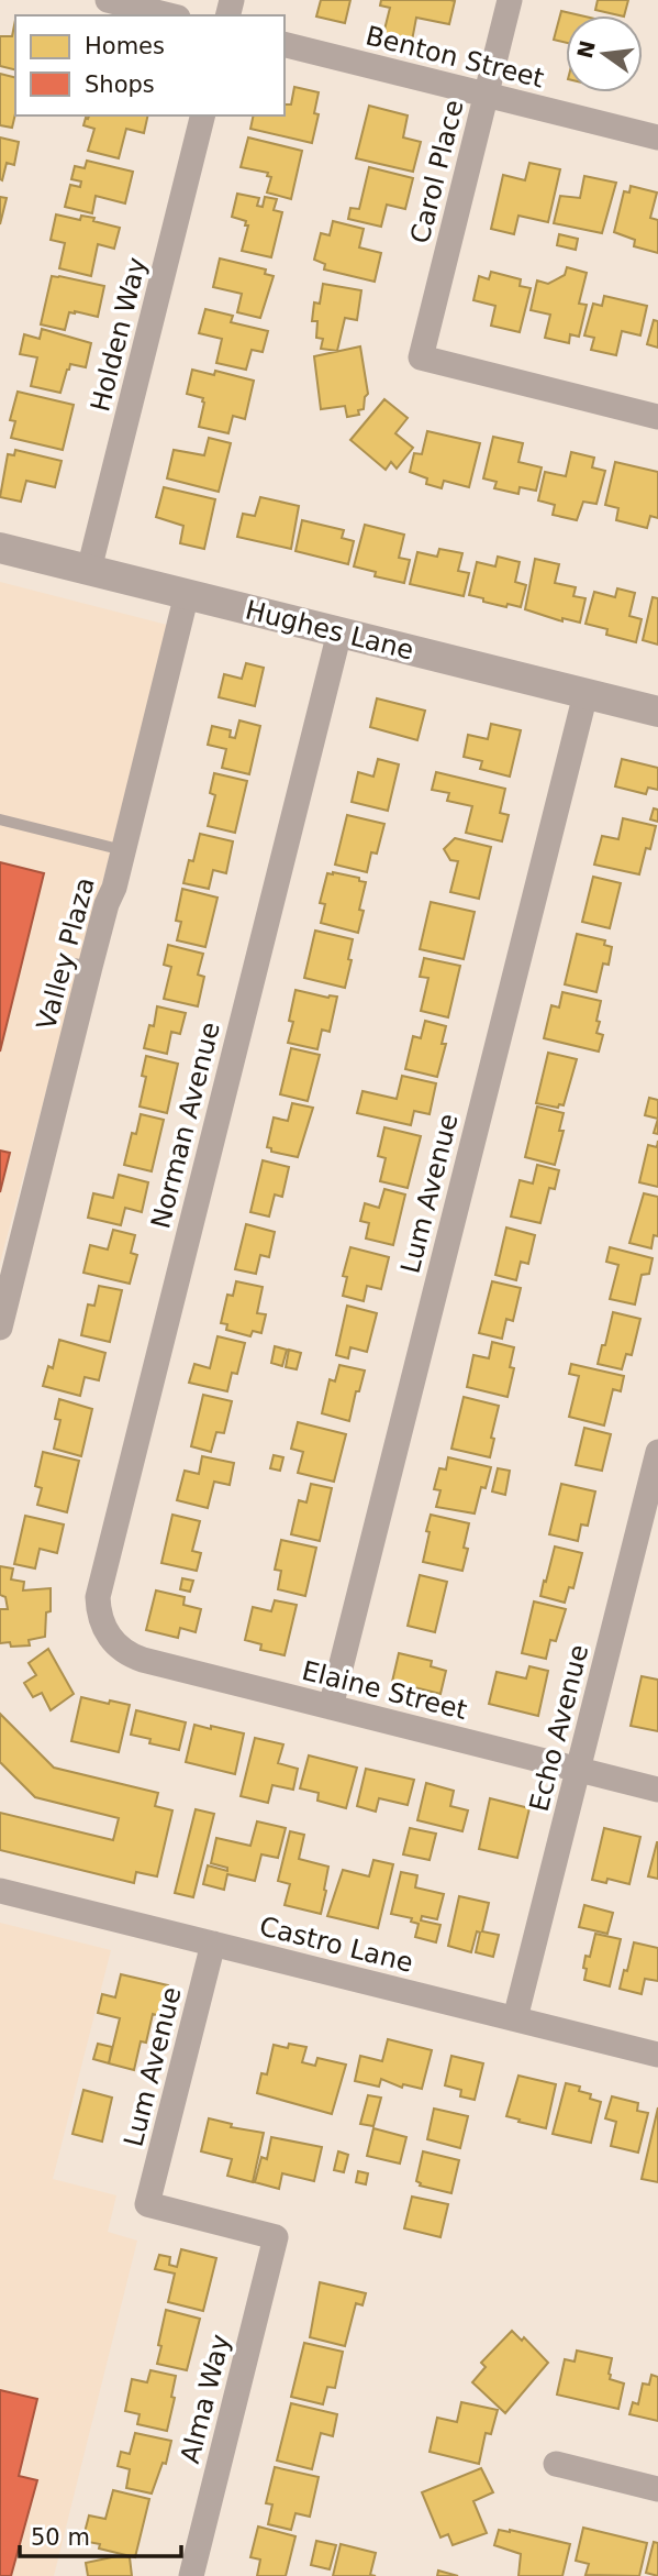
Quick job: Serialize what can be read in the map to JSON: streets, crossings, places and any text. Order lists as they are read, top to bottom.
{
  "streets": {
    "street": [
      "Benton Street",
      "Carol Place",
      "Holden Way",
      "Hughes Lane",
      "Valley Plaza",
      "Norman Avenue",
      "Lum Avenue",
      "Elaine Street",
      "Echo Avenue",
      "Castro Lane",
      "Alma Way"
    ]
  },
  "crossings": [
    ["Benton Street", "Carol Place"],
    ["Holden Way", "Hughes Lane"],
    ["Hughes Lane", "Valley Plaza"],
    ["Hughes Lane", "Norman Avenue"],
    ["Hughes Lane", "Lum Avenue"],
    ["Norman Avenue", "Elaine Street"],
    ["Lum Avenue", "Elaine Street"],
    ["Lum Avenue", "Castro Lane"],
    ["Lum Avenue", "Alma Way"],
    ["Elaine Street", "Echo Avenue"],
    ["Echo Avenue", "Castro Lane"]
  ],
  "legend": ["Homes", "Shops"],
  "scale_bar": "50 m",
  "north": "left"
}
